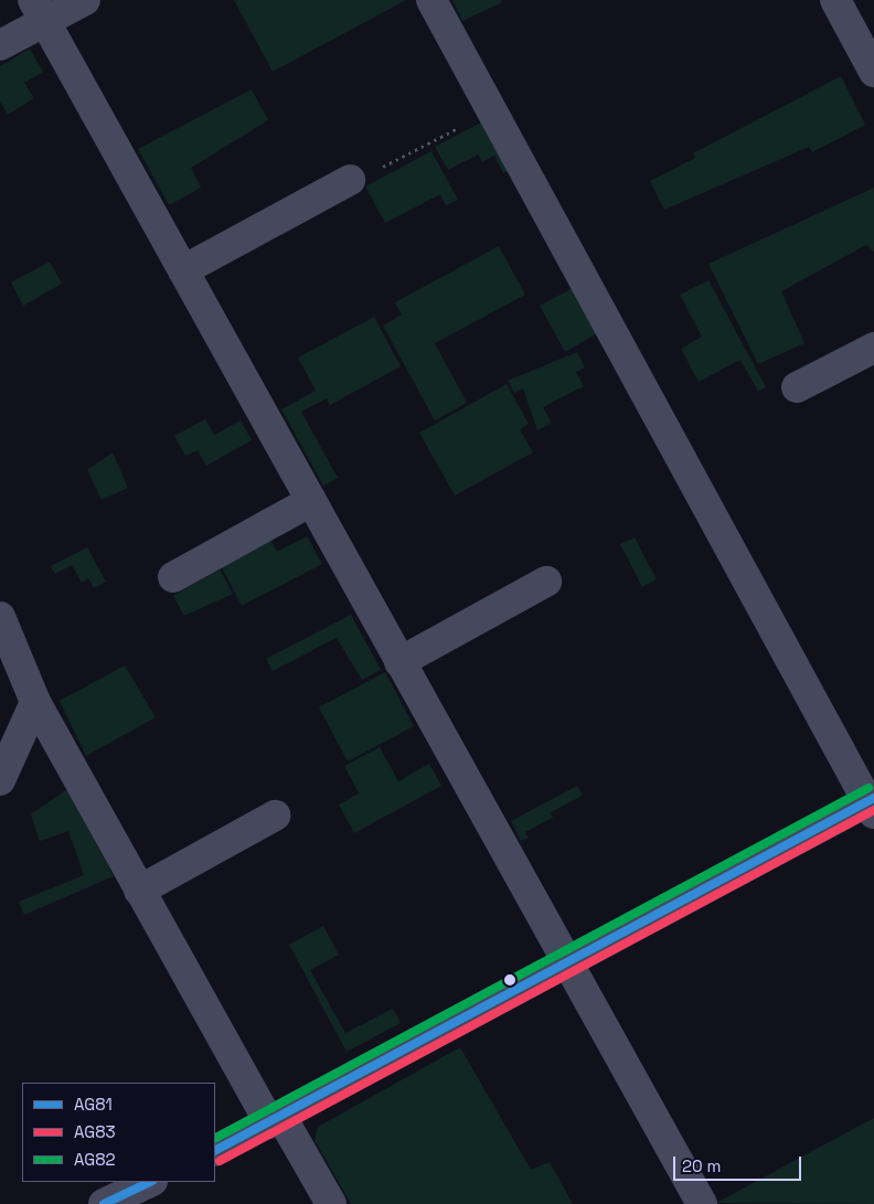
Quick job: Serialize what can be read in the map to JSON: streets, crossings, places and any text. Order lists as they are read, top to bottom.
{
  "lines": ["transit line AG82", "transit line AG81", "transit line AG83"],
  "legend": ["AG81", "AG83", "AG82"],
  "scale_bar": "20 m"
}
